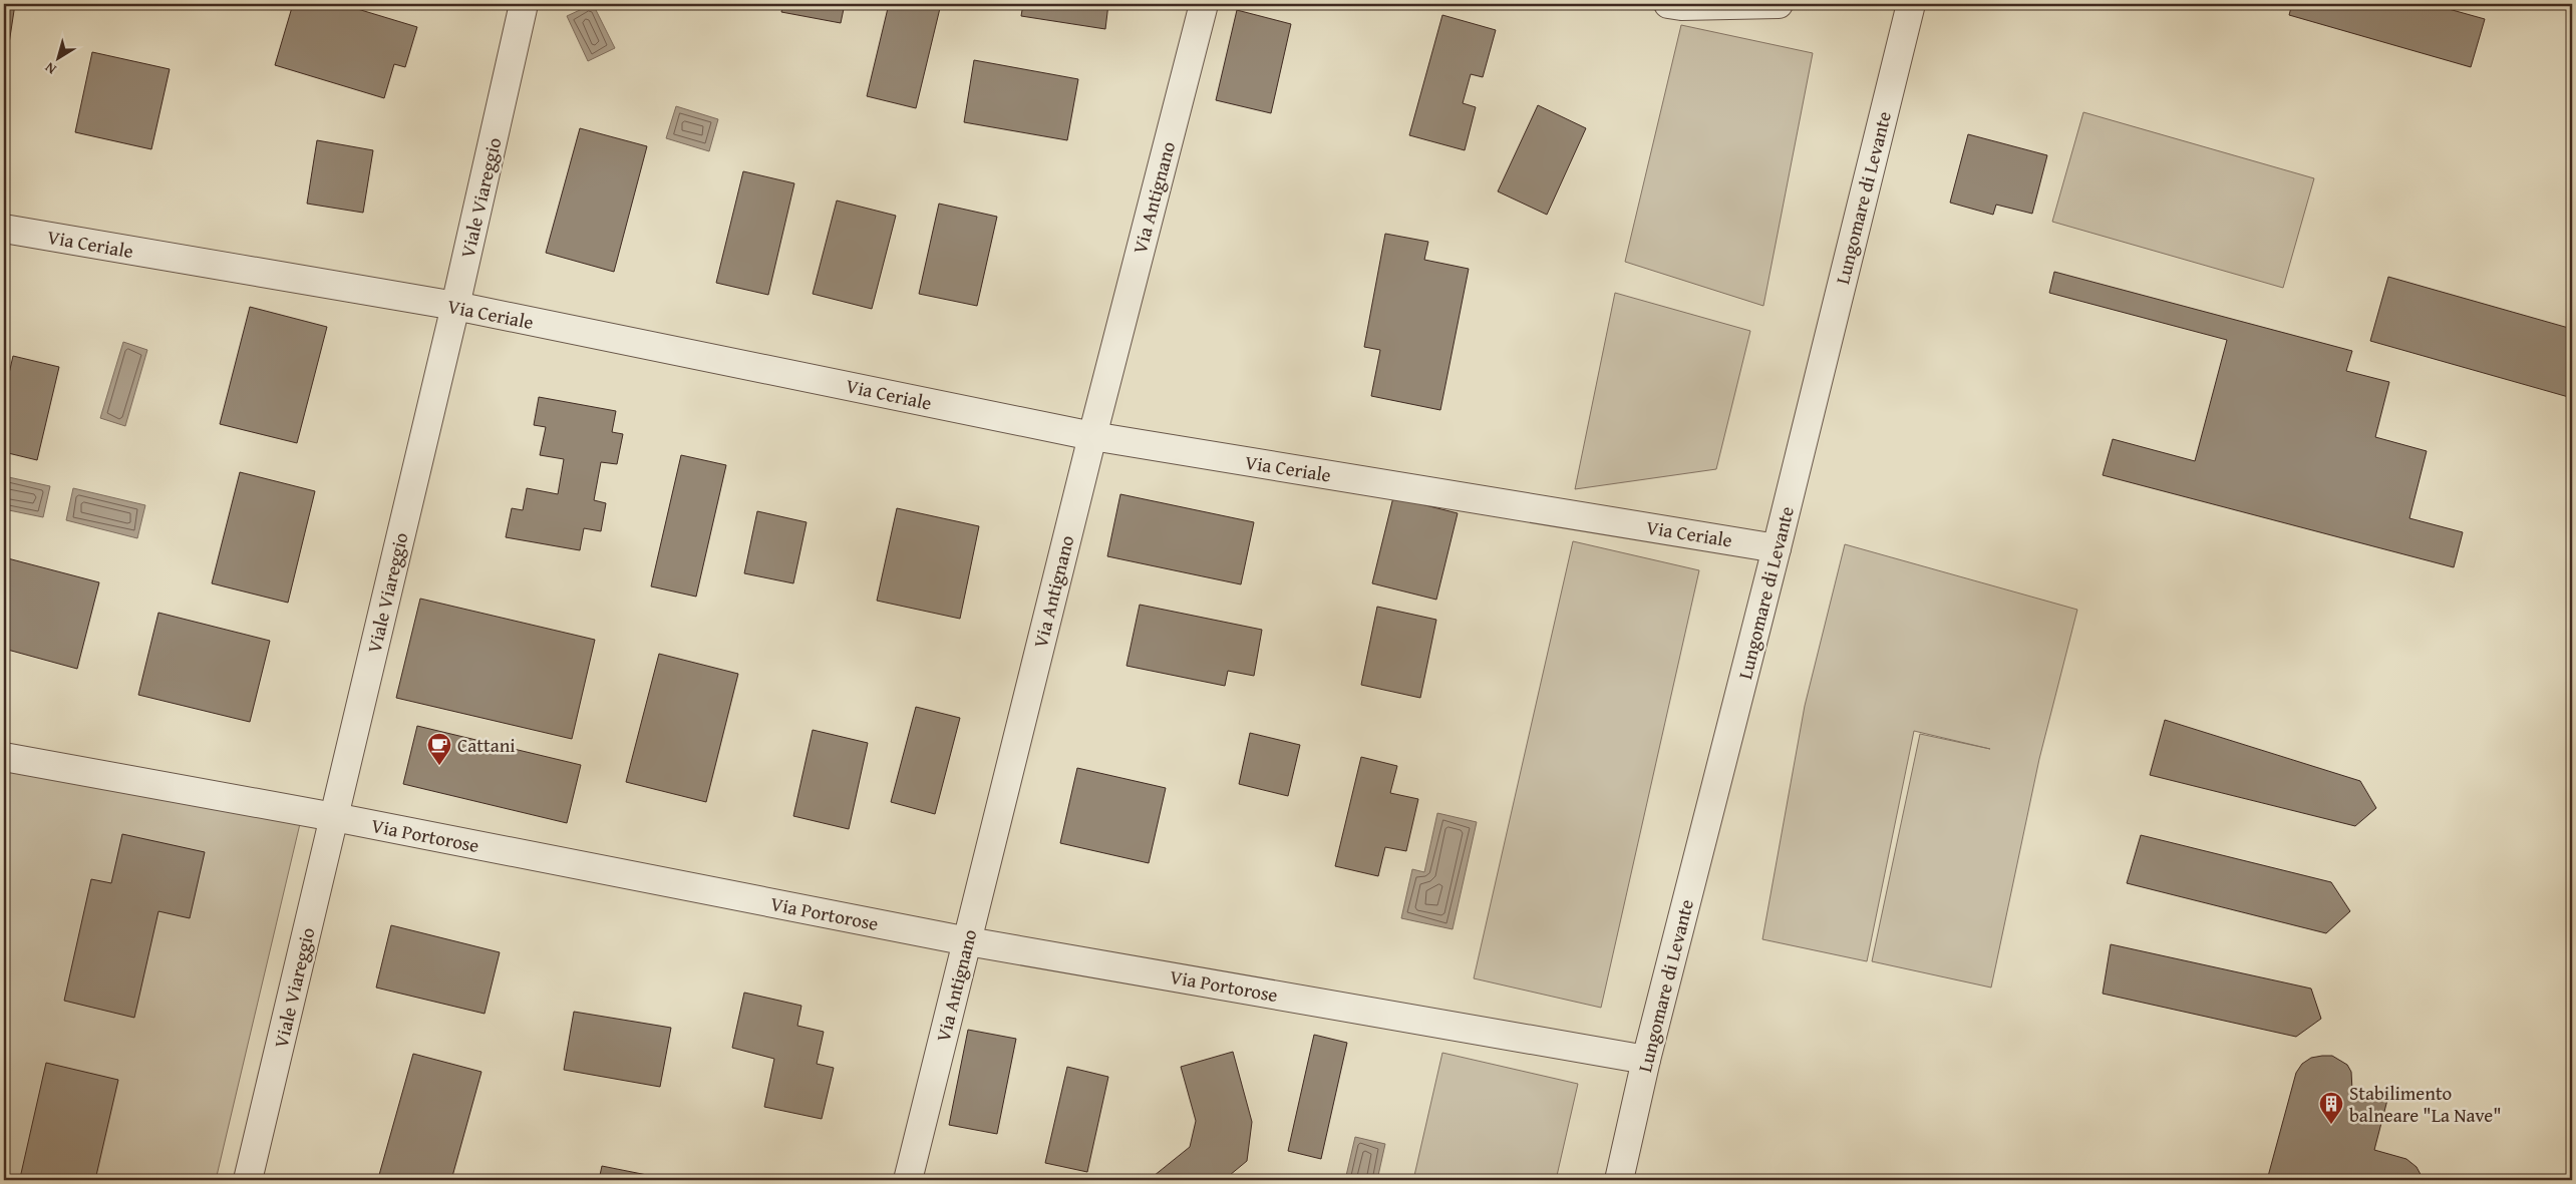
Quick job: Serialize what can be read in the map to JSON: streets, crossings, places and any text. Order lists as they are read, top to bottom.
{
  "streets": {
    "street": [
      "Viale Viareggio",
      "Via Antignano",
      "Lungomare di Levante",
      "Via Ceriale",
      "Via Portorose"
    ]
  },
  "crossings": [
    ["Viale Viareggio", "Via Ceriale"],
    ["Viale Viareggio", "Via Portorose"],
    ["Via Antignano", "Via Ceriale"],
    ["Via Antignano", "Via Portorose"],
    ["Lungomare di Levante", "Via Ceriale"],
    ["Lungomare di Levante", "Via Portorose"]
  ],
  "places": {
    "cafe": ["Cattani"],
    "building": ["Stabilimento balneare \"La Nave\""]
  },
  "north": "bottom left"
}
